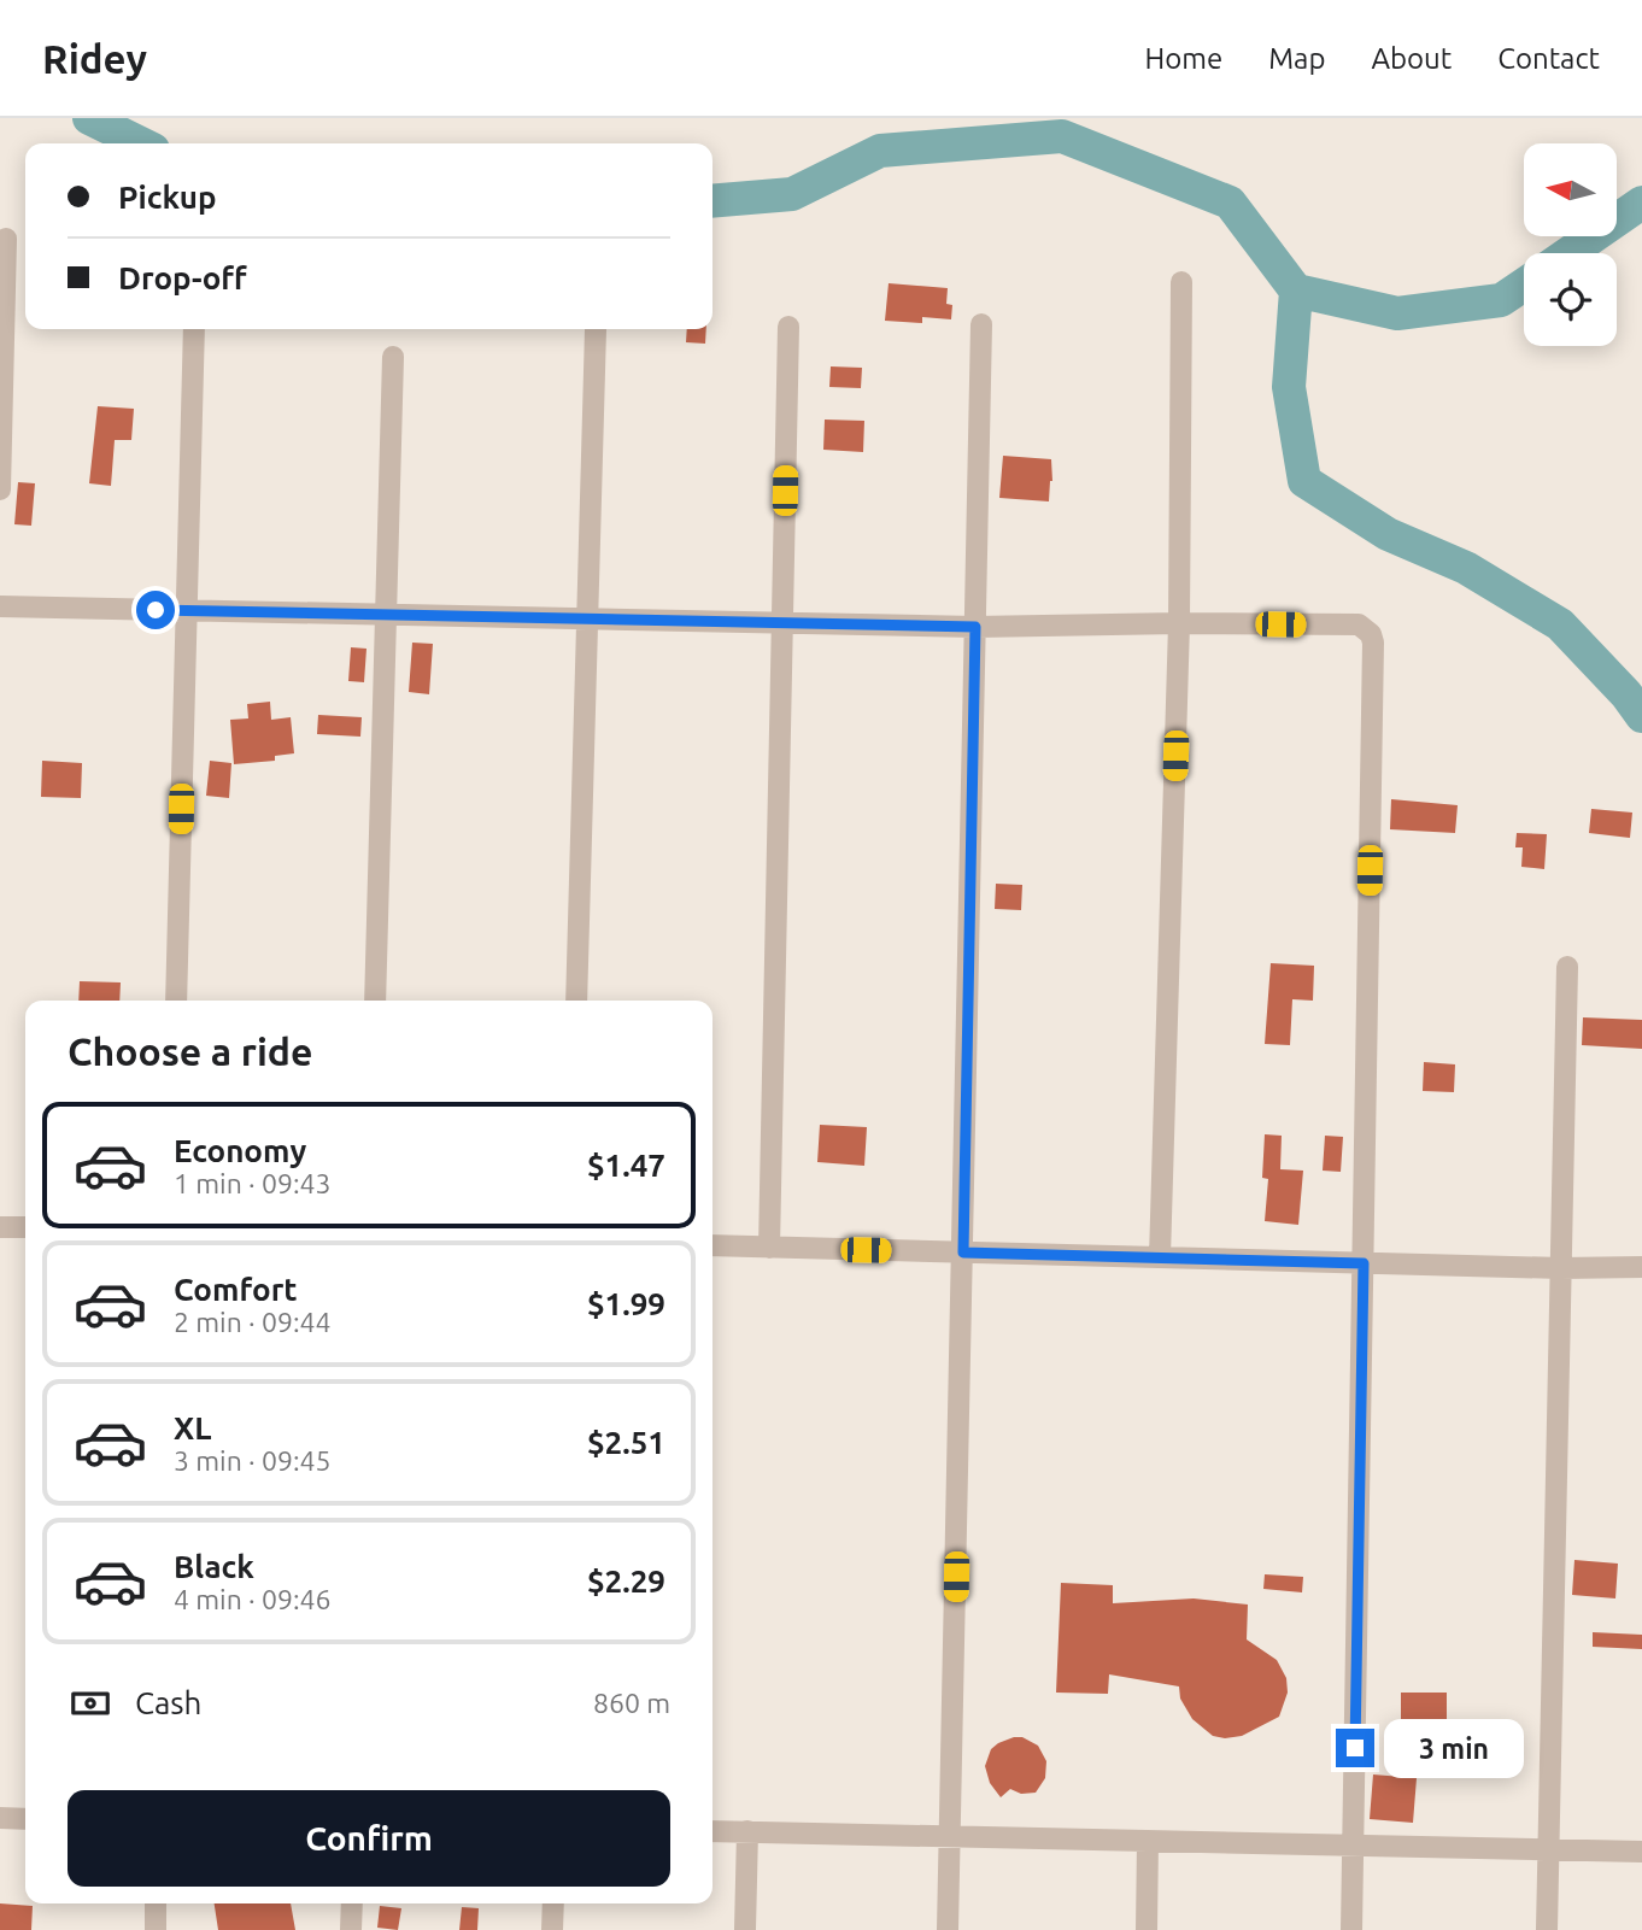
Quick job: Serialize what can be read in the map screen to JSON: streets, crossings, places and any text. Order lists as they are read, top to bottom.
{
  "north": "left",
  "page": {
    "header": "Ridey",
    "nav": [
      "Home",
      "Map",
      "About",
      "Contact"
    ],
    "banner": ["Pickup", "Drop-off"],
    "heading": "Choose a ride",
    "list": [
      {
        "name": "Economy",
        "note": "1 min · 09:43",
        "value": "$1.47"
      },
      {
        "name": "Comfort",
        "note": "2 min · 09:44",
        "value": "$1.99"
      },
      {
        "name": "XL",
        "note": "3 min · 09:45",
        "value": "$2.51"
      },
      {
        "name": "Black",
        "note": "4 min · 09:46",
        "value": "$2.29"
      }
    ],
    "pay": ["Cash", "860 m"],
    "bubble": "3 min",
    "buttons": "Confirm"
  }
}
